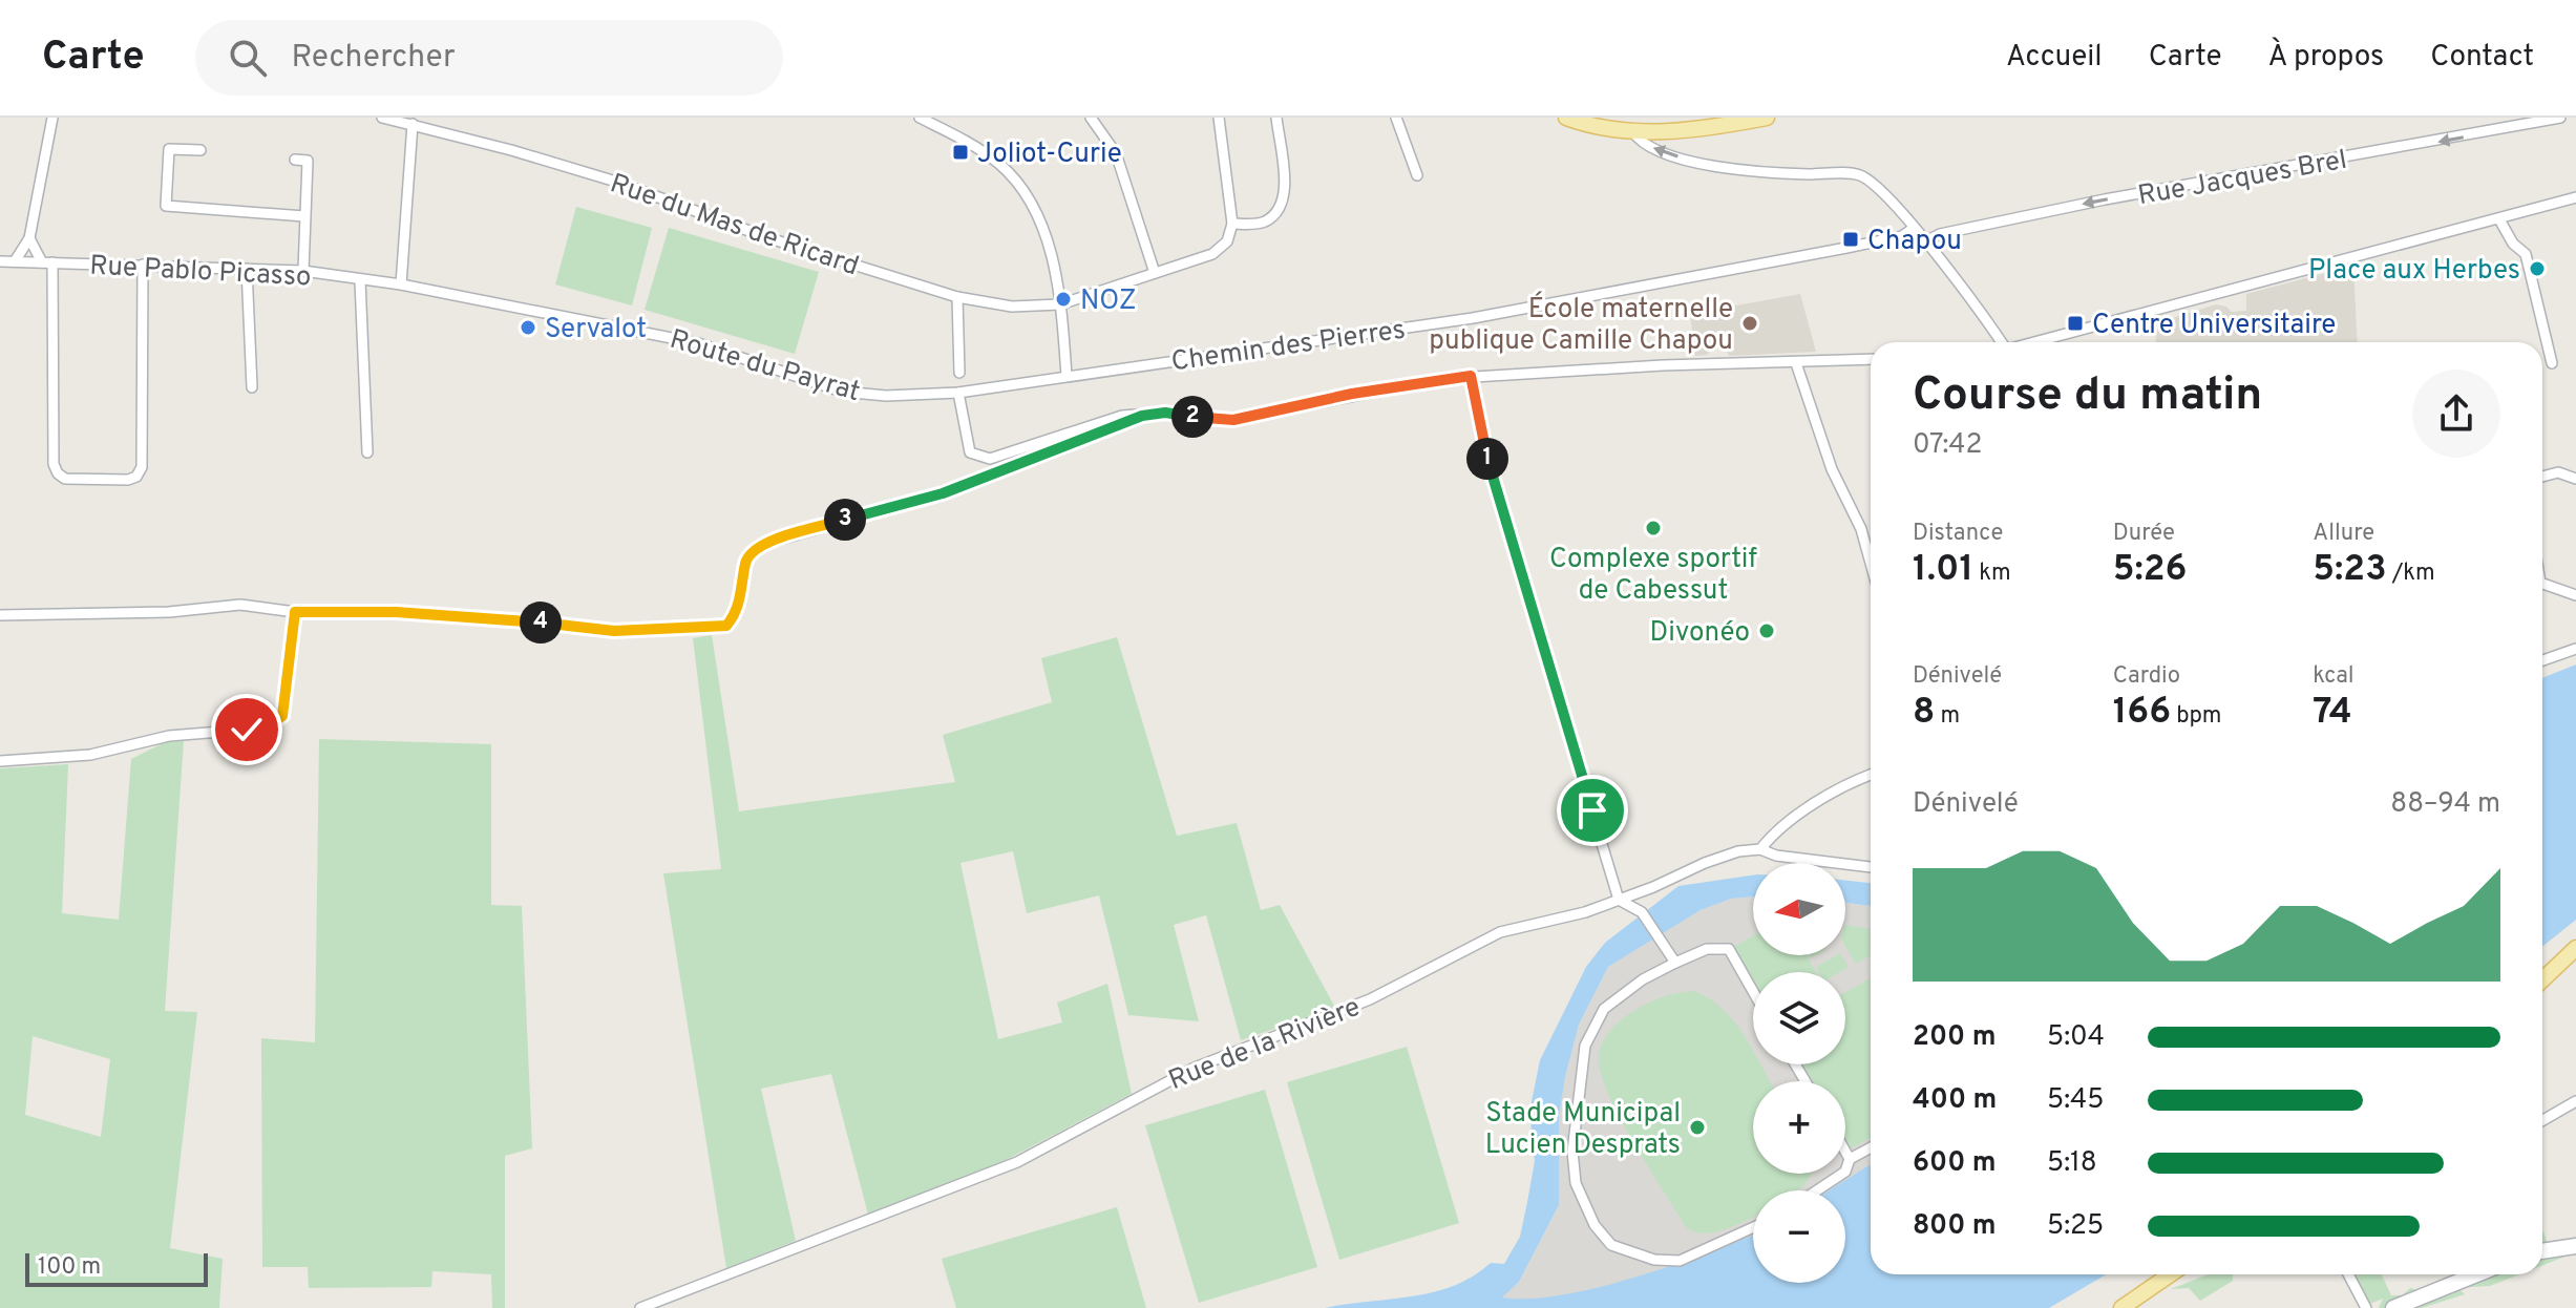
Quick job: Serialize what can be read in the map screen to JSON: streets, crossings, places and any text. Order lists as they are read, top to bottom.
{
  "streets": {
    "street": [
      "Rue Jacques Brel",
      "Rue du Mas de Ricard",
      "Rue Pablo Picasso",
      "Chemin des Pierres",
      "Route du Payrat",
      "Rue de la Rivière"
    ]
  },
  "crossings": [
    ["Rue Pablo Picasso", "Route du Payrat"],
    ["Chemin des Pierres", "Route du Payrat"]
  ],
  "one_way": ["Rue Jacques Brel"],
  "places": {
    "transit": ["Joliot-Curie", "Chapou", "Centre Universitaire"],
    "other": [
      "Place aux Herbes",
      "NOZ",
      "École maternelle publique Camille Chapou",
      "Servalot",
      "Complexe sportif de Cabessut",
      "Divonéo",
      "Stade Municipal Lucien Desprats"
    ]
  },
  "scale_bar": "100 m",
  "north": "left",
  "page": {
    "header": "Carte",
    "search": "Rechercher",
    "nav": [
      "Accueil",
      "Carte",
      "À propos",
      "Contact"
    ],
    "heading": ["Course du matin", "07:42"],
    "pins": [
      "2",
      "1",
      "3",
      "4"
    ],
    "stats": [
      ["Distance", "1.01 km"],
      ["Durée", "5:26"],
      ["Allure", "5:23 /km"],
      ["Dénivelé", "8 m"],
      ["Cardio", "166 bpm"],
      ["kcal", "74"]
    ],
    "chart": ["Dénivelé", "88–94 m"],
    "map_buttons": ["+", "−"],
    "list": [
      {
        "name": "200 m",
        "note": "5:04"
      },
      {
        "name": "400 m",
        "note": "5:45"
      },
      {
        "name": "600 m",
        "note": "5:18"
      },
      {
        "name": "800 m",
        "note": "5:25"
      }
    ],
    "scale": "100 m"
  }
}
